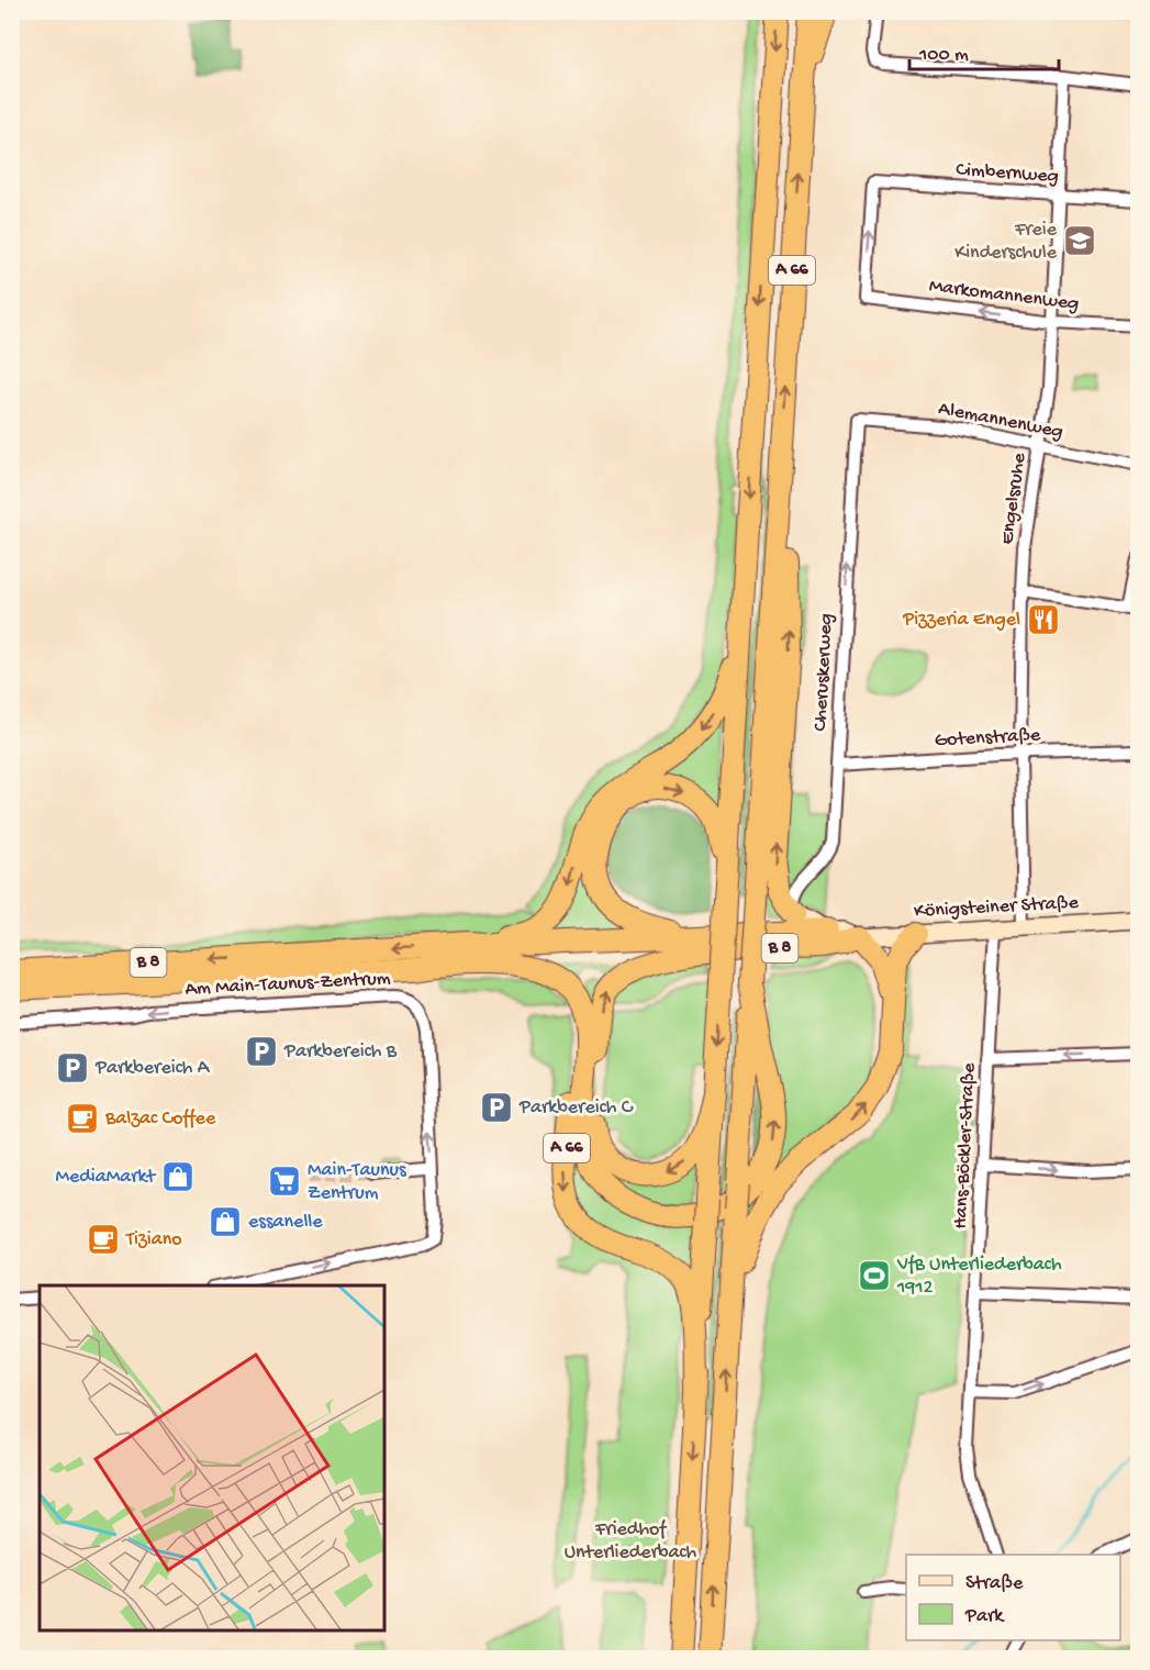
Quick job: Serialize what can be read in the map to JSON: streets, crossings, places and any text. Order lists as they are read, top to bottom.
{
  "streets": {
    "highway": ["A 66", "B 8"],
    "main road": ["Königsteiner Straße"],
    "street": [
      "Cimbernweg",
      "Markomannenweg",
      "Alemannenweg",
      "Engelsruhe",
      "Cheruskerweg",
      "Gotenstraße",
      "Am Main-Taunus-Zentrum",
      "Hans-Böckler-Straße"
    ]
  },
  "crossings": [
    ["Cimbernweg", "Markomannenweg"],
    ["Cimbernweg", "Engelsruhe"],
    ["A 66", "B 8"],
    ["Markomannenweg", "Engelsruhe"],
    ["Alemannenweg", "Engelsruhe"],
    ["Alemannenweg", "Cheruskerweg"],
    ["Engelsruhe", "Gotenstraße"],
    ["Engelsruhe", "Königsteiner Straße"],
    ["Cheruskerweg", "Gotenstraße"],
    ["Königsteiner Straße", "B 8"],
    ["Königsteiner Straße", "Hans-Böckler-Straße"]
  ],
  "one_way": ["Markomannenweg", "Cheruskerweg"],
  "parks": ["Friedhof Unterliederbach"],
  "places": {
    "school or university": ["Freie Kinderschule"],
    "restaurant": ["Pizzeria Engel"],
    "parking": ["Parkbereich B", "Parkbereich A", "Parkbereich C"],
    "cafe": ["Balzac Coffee", "Tiziano"],
    "shop": ["MediaMarkt", "essanelle"],
    "supermarket": ["Main-Taunus Zentrum"],
    "sports": ["VfB Unterliederbach 1912"]
  },
  "legend": ["Straße", "Park"],
  "scale_bar": "100 m"
}
